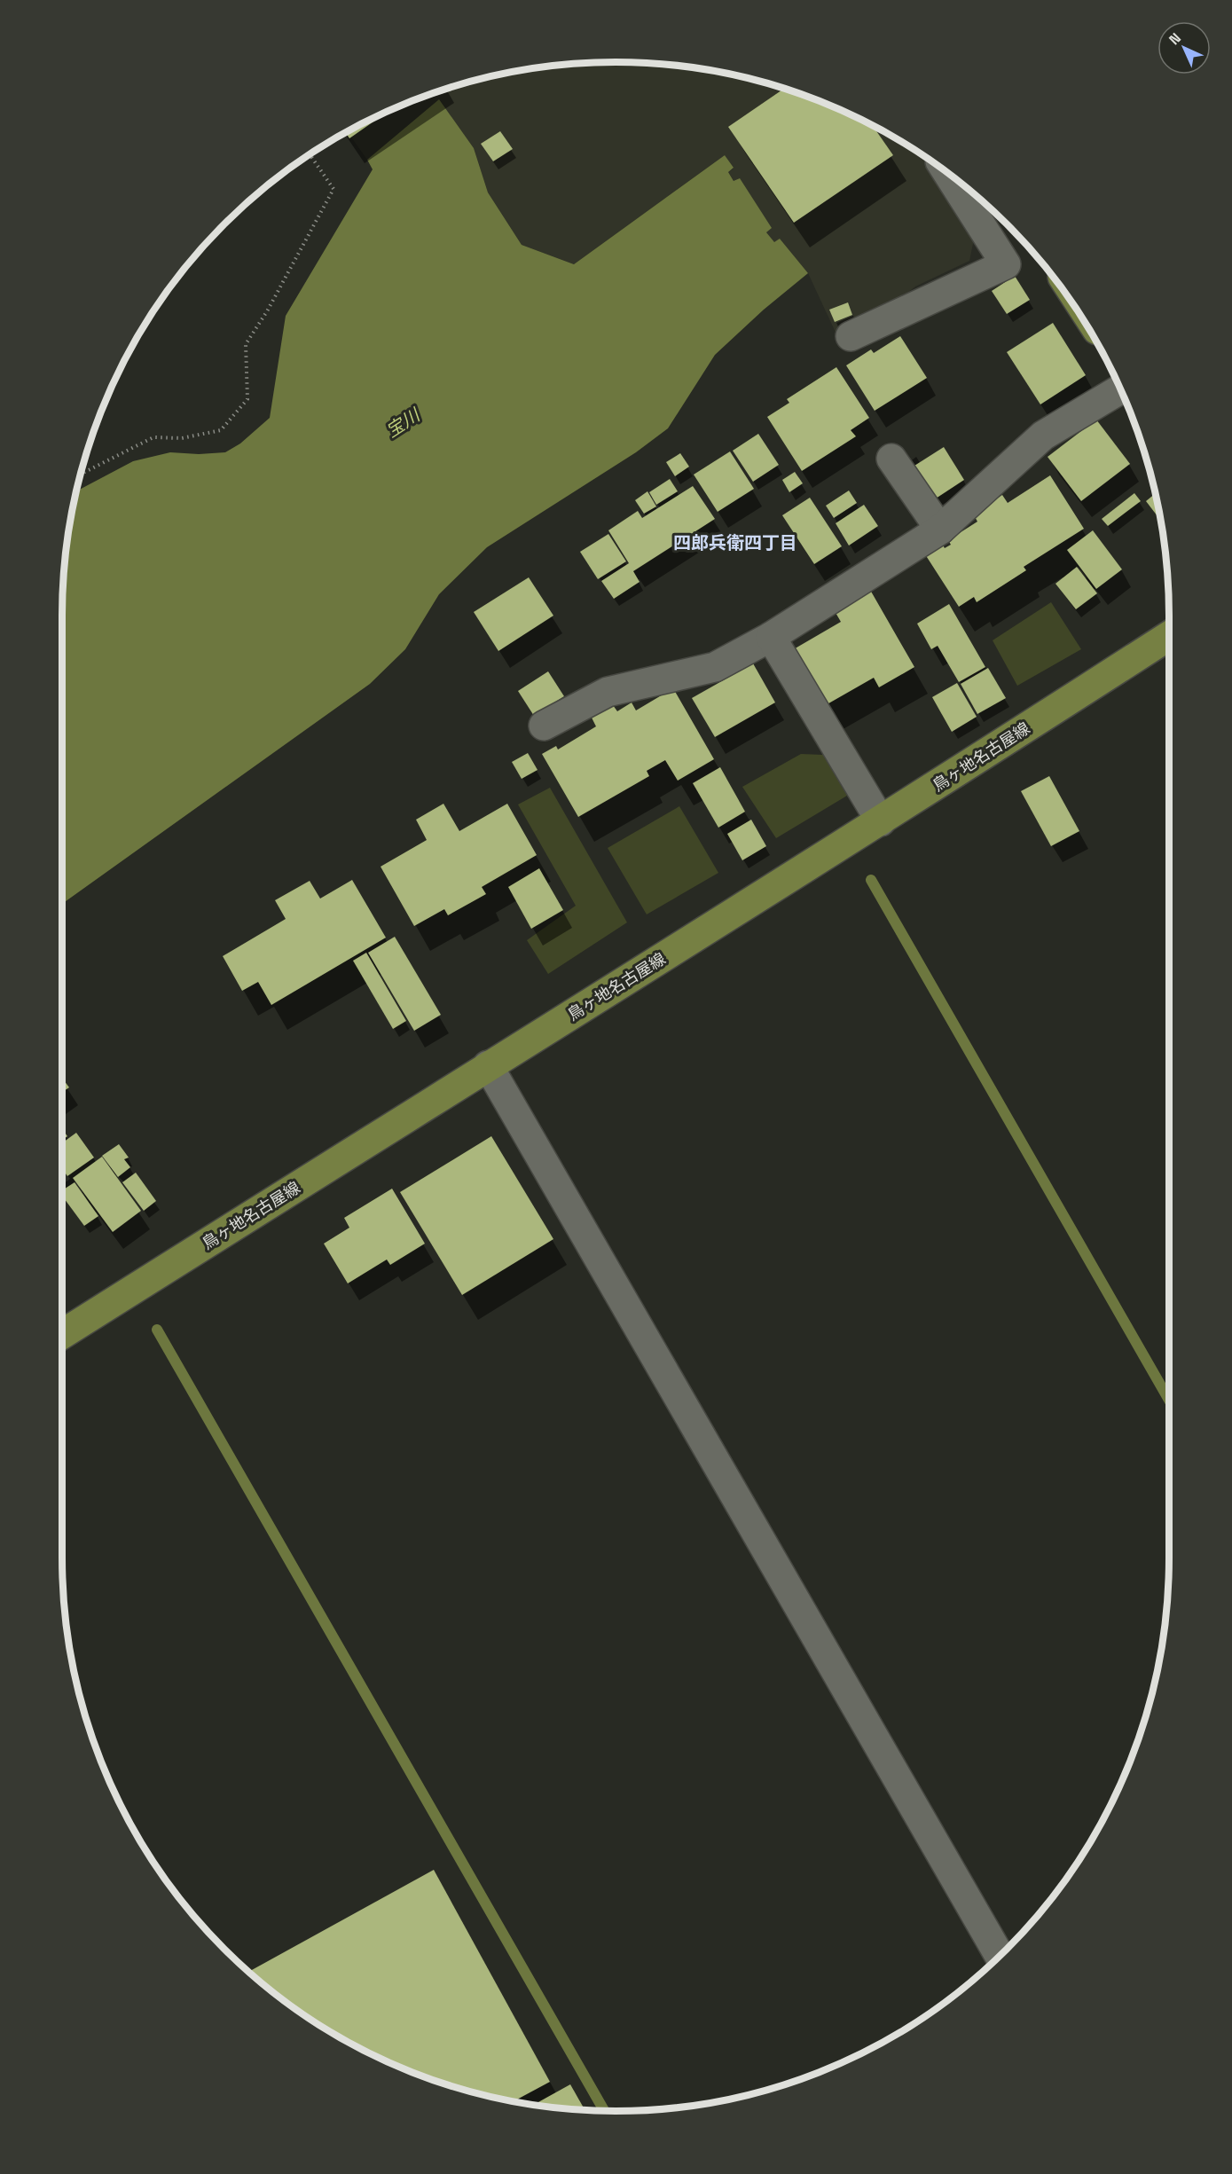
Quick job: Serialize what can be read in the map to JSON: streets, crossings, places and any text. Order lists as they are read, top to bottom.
{
  "streets": {
    "main road": ["鳥ヶ地名古屋線"]
  },
  "districts": ["四郎兵衛四丁目"],
  "water": ["宝川"],
  "north": "top left"
}
